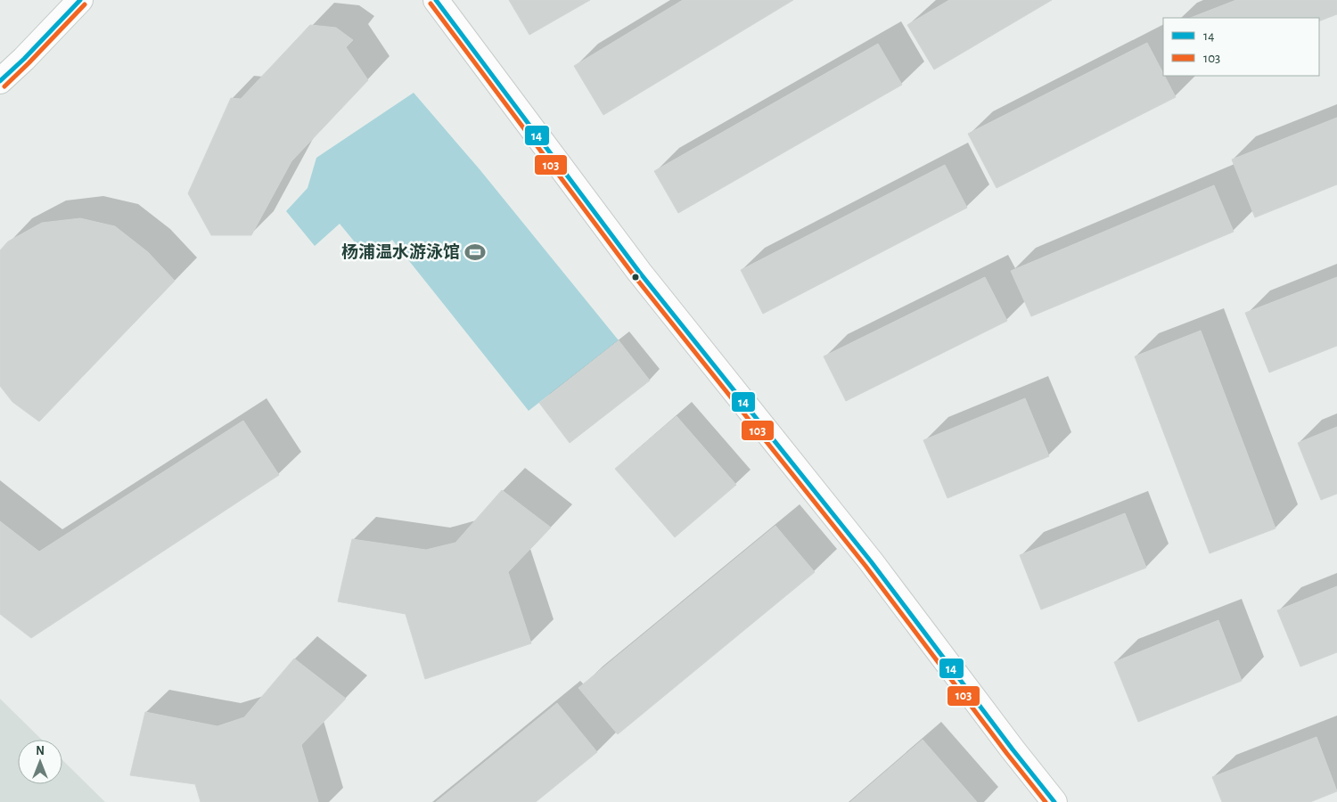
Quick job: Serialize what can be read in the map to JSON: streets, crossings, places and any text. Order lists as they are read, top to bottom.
{
  "places": {
    "sports": ["杨浦温水游泳馆"]
  },
  "lines": ["transit line 14", "transit line 103"],
  "legend": ["14", "103"],
  "north": "top"
}
